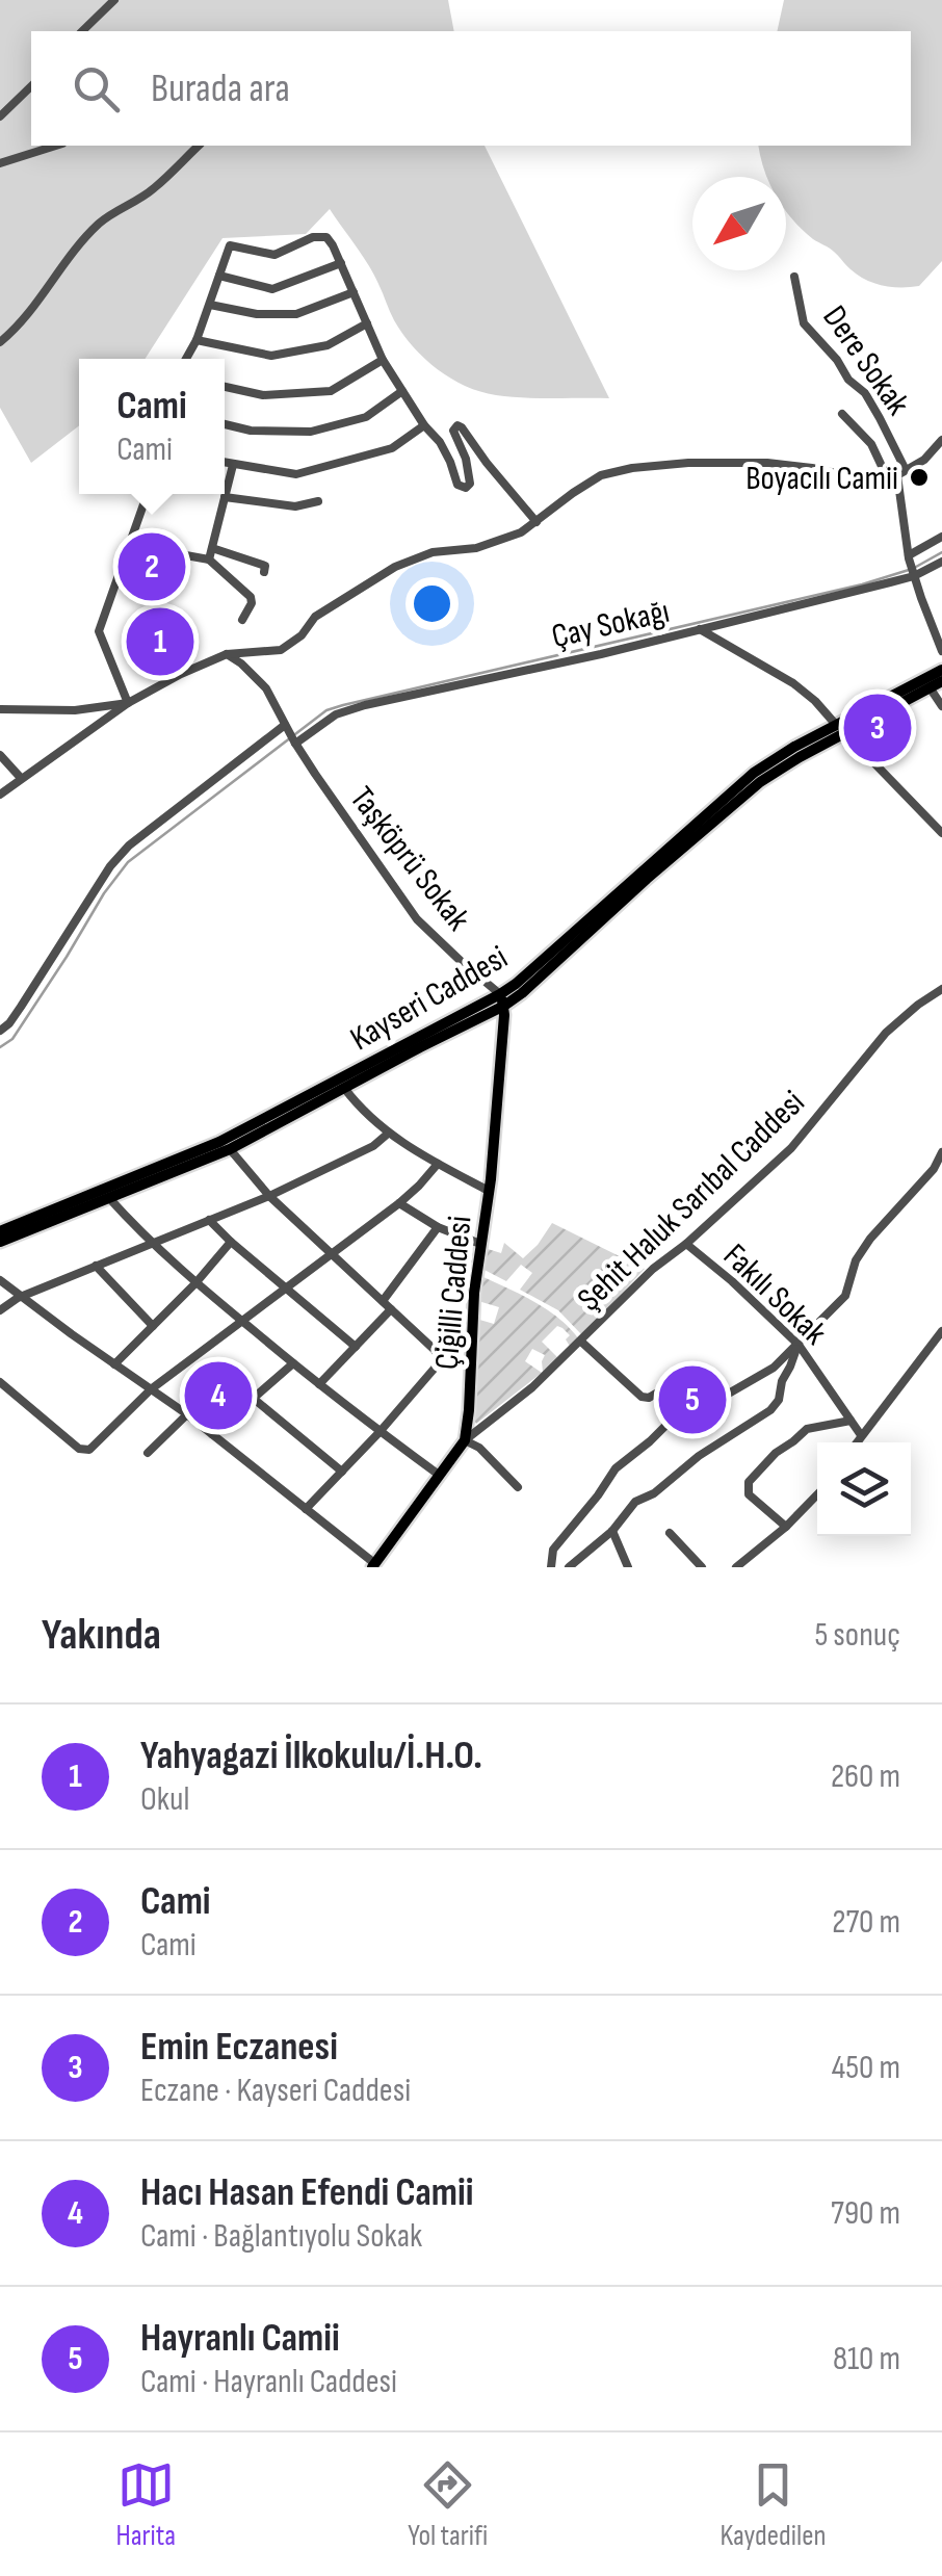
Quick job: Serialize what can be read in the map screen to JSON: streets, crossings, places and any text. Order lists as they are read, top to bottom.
{
  "streets": {
    "main road": ["Kayseri Caddesi", "Çiğilli Caddesi"],
    "street": [
      "Dere Sokak",
      "Çay Sokağı",
      "Taşköprü Sokak",
      "Şehit Haluk Sarıbal Caddesi",
      "Fakılı Sokak"
    ]
  },
  "crossings": [
    ["Çay Sokağı", "Taşköprü Sokak"],
    ["Taşköprü Sokak", "Kayseri Caddesi"],
    ["Taşköprü Sokak", "Çiğilli Caddesi"],
    ["Kayseri Caddesi", "Çiğilli Caddesi"],
    ["Şehit Haluk Sarıbal Caddesi", "Çiğilli Caddesi"],
    ["Şehit Haluk Sarıbal Caddesi", "Fakılı Sokak"]
  ],
  "places": ["Boyacılı Camii"],
  "north": "bottom left",
  "page": {
    "search": "Burada ara",
    "popup": ["Cami", "Cami"],
    "pins": [
      "2",
      "1",
      "3",
      "4",
      "5"
    ],
    "heading": ["Yakında", "5 sonuç"],
    "list": [
      {
        "mark": "1",
        "name": "Yahyagazi İlkokulu/İ.H.O.",
        "note": "Okul",
        "value": "260 m"
      },
      {
        "mark": "2",
        "name": "Cami",
        "note": "Cami",
        "value": "270 m"
      },
      {
        "mark": "3",
        "name": "Emin Eczanesi",
        "note": "Eczane · Kayseri Caddesi",
        "value": "450 m"
      },
      {
        "mark": "4",
        "name": "Hacı Hasan Efendi Camii",
        "note": "Cami · Bağlantıyolu Sokak",
        "value": "790 m"
      },
      {
        "mark": "5",
        "name": "Hayranlı Camii",
        "note": "Cami · Hayranlı Caddesi",
        "value": "810 m"
      }
    ],
    "nav": ["Harita", "Yol tarifi", "Kaydedilen"]
  }
}
